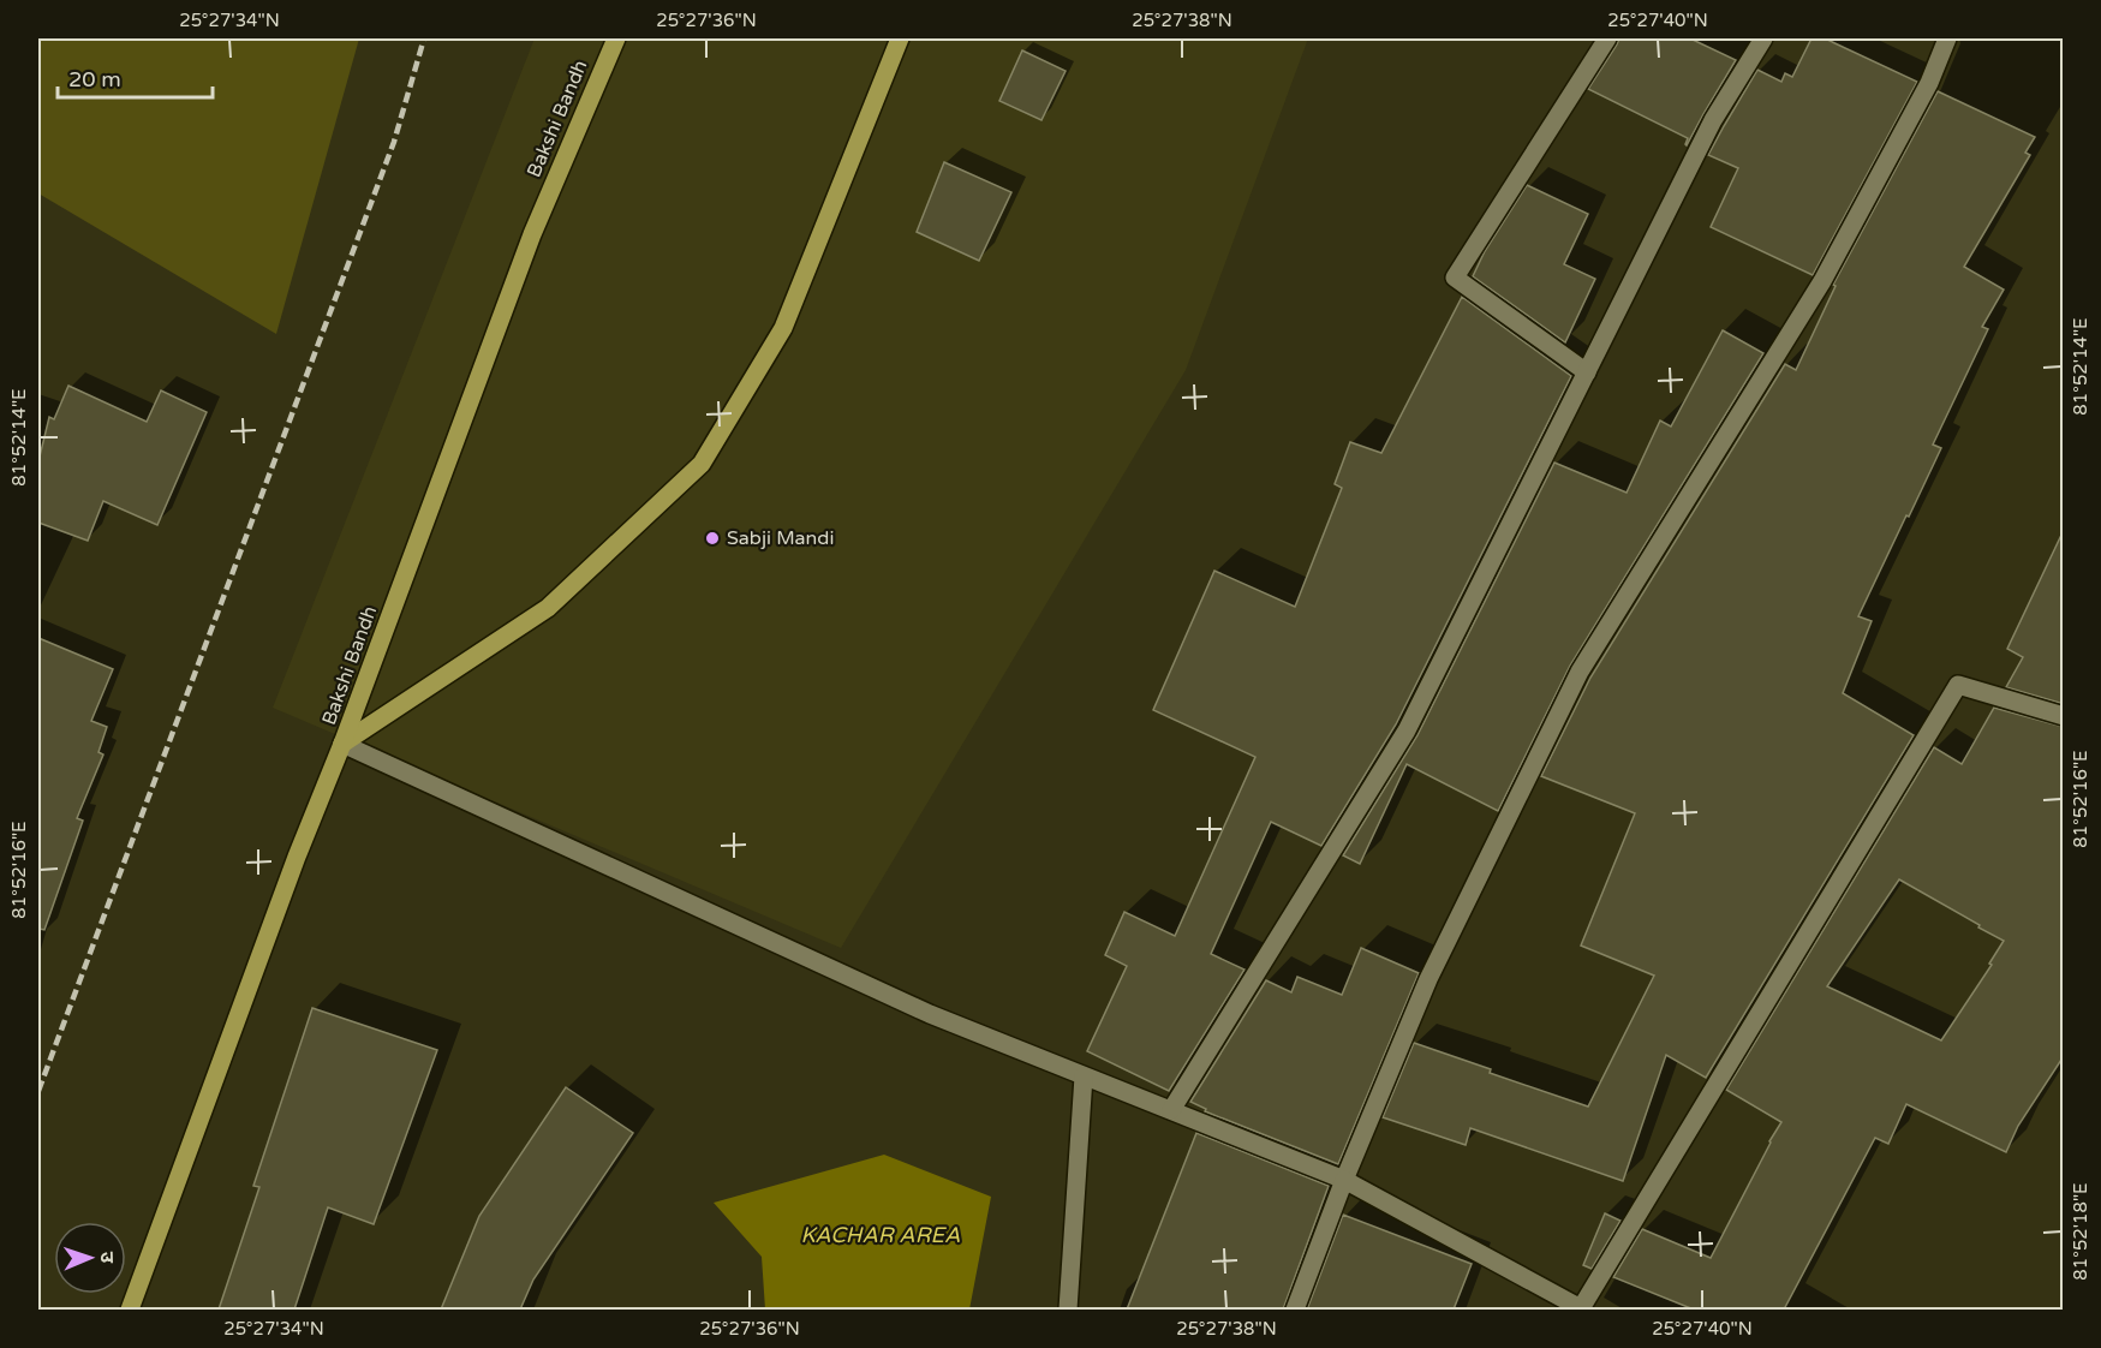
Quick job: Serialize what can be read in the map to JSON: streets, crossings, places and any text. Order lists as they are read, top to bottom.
{
  "streets": {
    "main road": ["Bakshi Bandh"]
  },
  "water": ["KACHAR AREA"],
  "places": ["Sabji Mandi"],
  "scale_bar": "20 m",
  "north": "right",
  "coordinates": [
    "25°27'34\"N",
    "25°27'36\"N",
    "25°27'38\"N",
    "25°27'40\"N",
    "81°52'14\"E",
    "81°52'16\"E",
    "81°52'18\"E"
  ]
}
